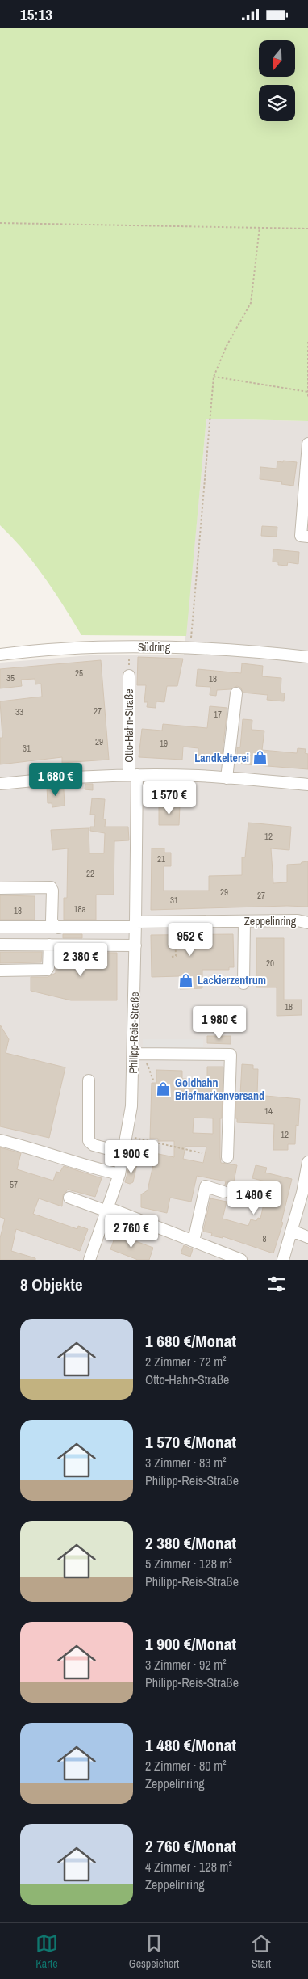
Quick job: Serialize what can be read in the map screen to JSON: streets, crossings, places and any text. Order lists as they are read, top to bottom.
{
  "streets": {
    "street": [
      "Südring",
      "Otto-Hahn-Straße",
      "Zeppelinring",
      "Philipp-Reis-Straße"
    ]
  },
  "crossings": [
    ["Otto-Hahn-Straße", "Philipp-Reis-Straße"],
    ["Zeppelinring", "Philipp-Reis-Straße"]
  ],
  "places": {
    "shop": ["Landkelterei", "Lackierzentrum", "Goldhahn Briefmarkenversand"]
  },
  "house_numbers": [
    "25",
    "35",
    "18",
    "27",
    "33",
    "17",
    "29",
    "19",
    "31",
    "12",
    "21",
    "22",
    "29",
    "27",
    "31",
    "18a",
    "18",
    "20",
    "18",
    "14",
    "12",
    "57",
    "8"
  ],
  "north": "bottom",
  "page": {
    "status": "15:13",
    "price": [
      "1 680 €",
      "1 570 €",
      "952 €",
      "2 380 €",
      "1 980 €",
      "1 900 €",
      "1 480 €",
      "2 760 €"
    ],
    "heading": "8 Objekte",
    "list": [
      {
        "name": "1 680 €/Monat",
        "note": "2 Zimmer · 72 m² · Otto-Hahn-Straße"
      },
      {
        "name": "1 570 €/Monat",
        "note": "3 Zimmer · 83 m² · Philipp-Reis-Straße"
      },
      {
        "name": "2 380 €/Monat",
        "note": "5 Zimmer · 128 m² · Philipp-Reis-Straße"
      },
      {
        "name": "1 900 €/Monat",
        "note": "3 Zimmer · 92 m² · Philipp-Reis-Straße"
      },
      {
        "name": "1 480 €/Monat",
        "note": "2 Zimmer · 80 m² · Zeppelinring"
      },
      {
        "name": "2 760 €/Monat",
        "note": "4 Zimmer · 128 m² · Zeppelinring"
      }
    ],
    "tabs": ["Karte", "Gespeichert", "Start"]
  }
}
